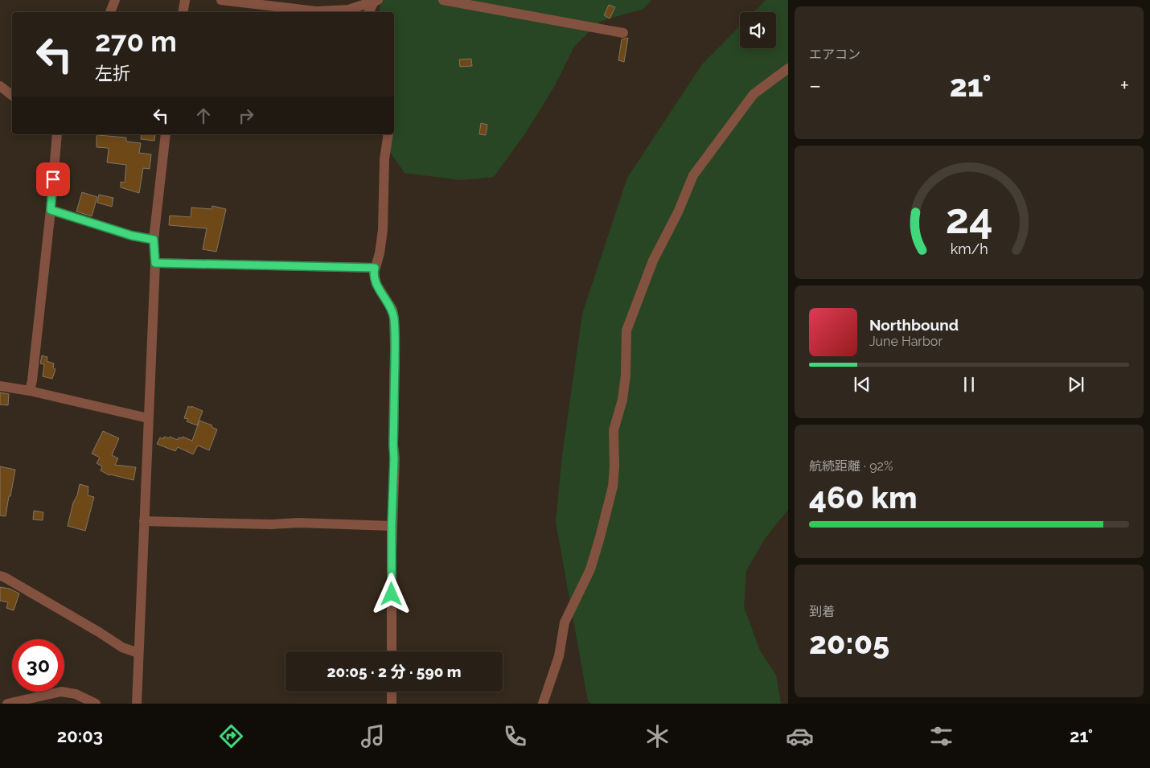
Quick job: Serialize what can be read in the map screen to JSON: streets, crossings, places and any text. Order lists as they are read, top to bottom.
{
  "page": {
    "tile": [
      "エアコン",
      ["航続距離 · 92%", "460 km"],
      ["到着", "20:05"]
    ],
    "turn": ["270 m", "左折"],
    "heat": ["−", "21°", "+"],
    "song": ["Northbound", "June Harbor"],
    "limit": "30",
    "trip": "20:05 · 2 分 · 590 m",
    "tabs": ["20:03", "21°"],
    "gauge": ["24", "km/h"]
  }
}
